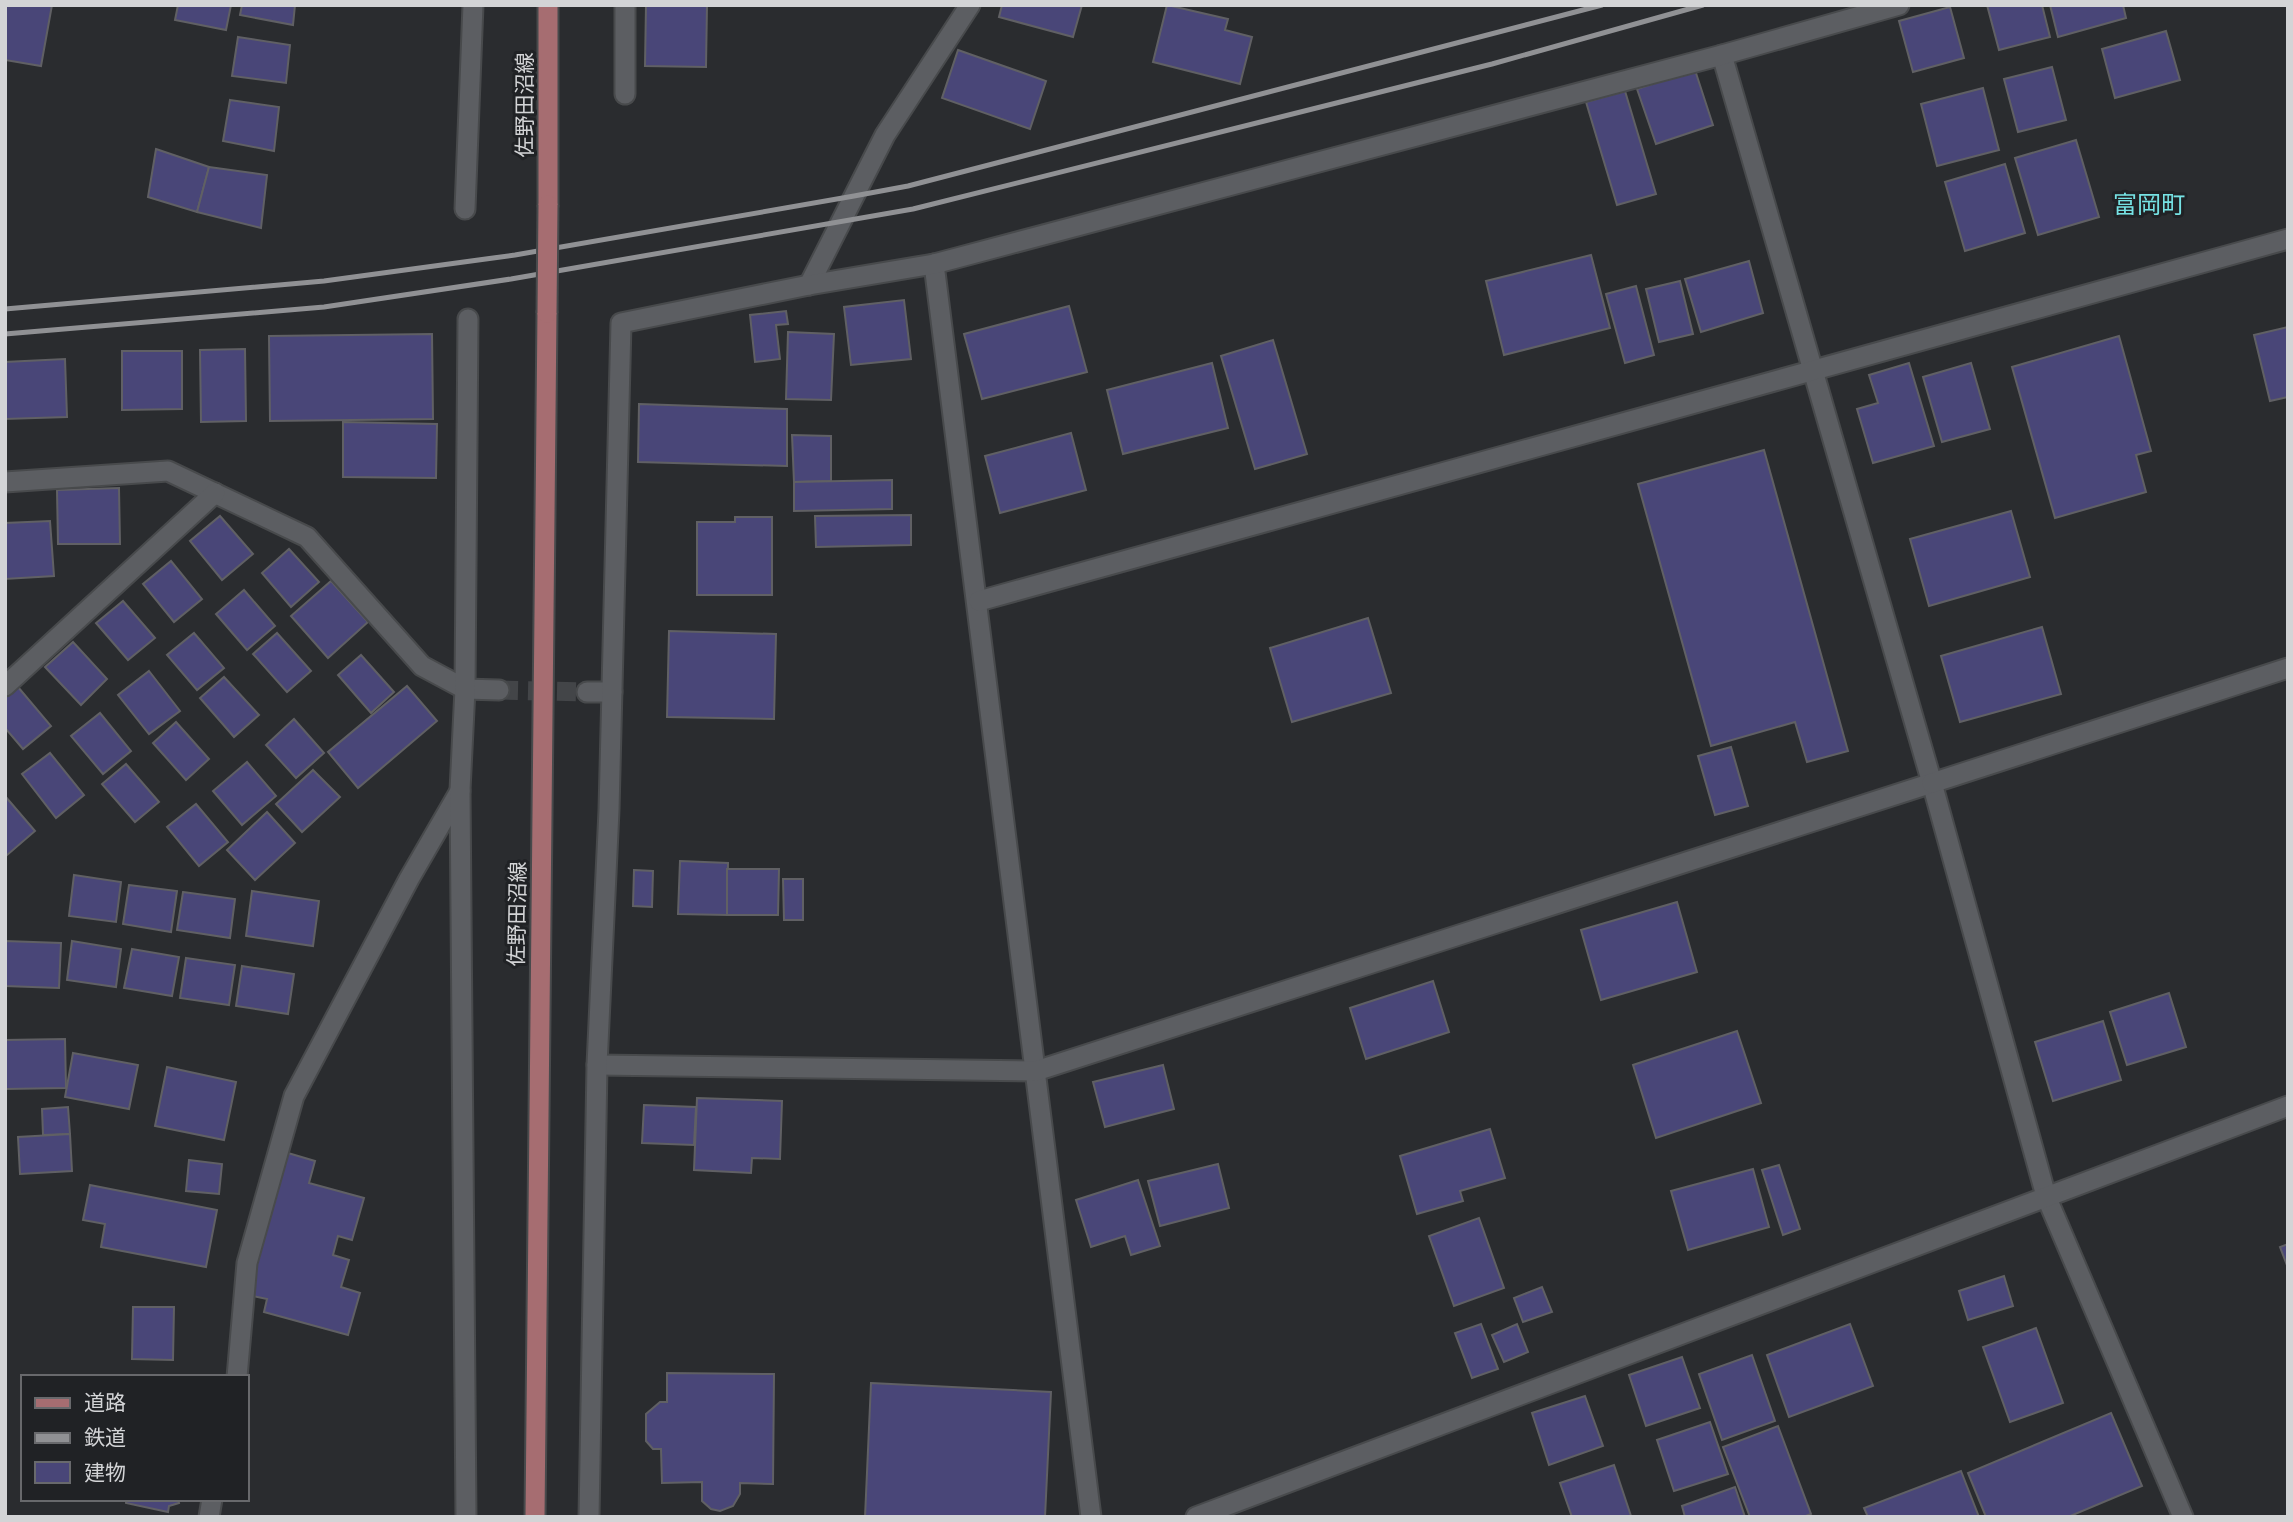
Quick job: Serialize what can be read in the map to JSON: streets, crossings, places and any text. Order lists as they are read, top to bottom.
{
  "streets": {
    "main road": ["佐野田沼線"]
  },
  "districts": ["富岡町"],
  "legend": ["道路", "鉄道", "建物"]
}
